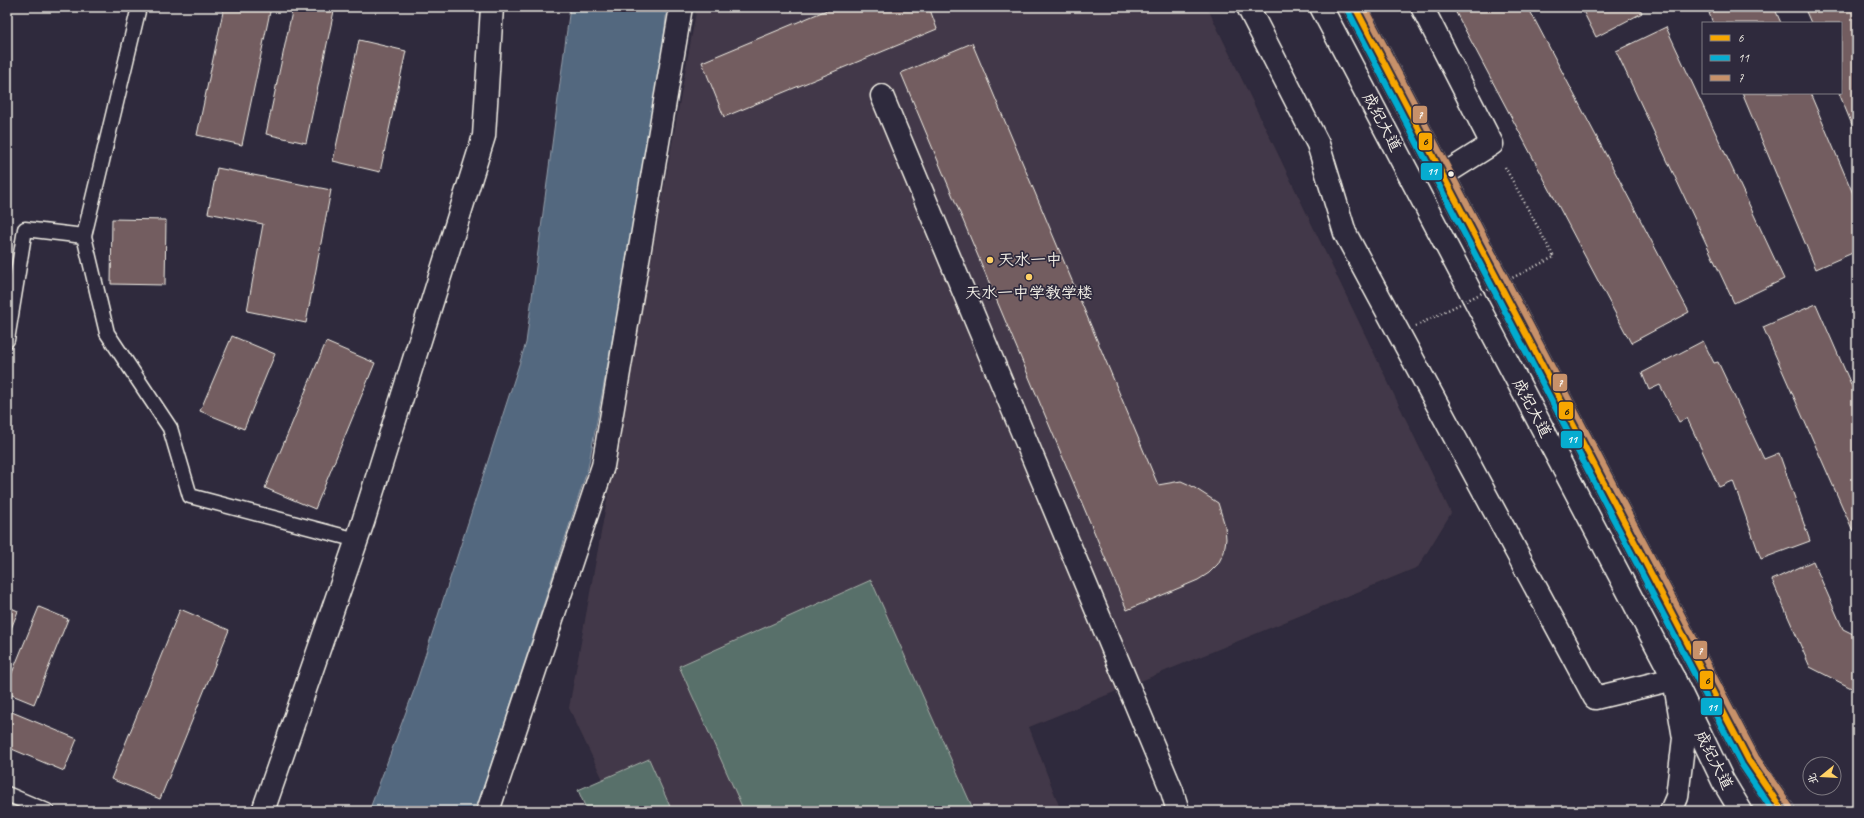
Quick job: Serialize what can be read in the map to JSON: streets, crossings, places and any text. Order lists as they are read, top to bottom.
{
  "streets": {
    "main road": ["成纪大道"]
  },
  "places": ["天水一中", "天水一中学教学楼"],
  "lines": ["transit line 6", "transit line 7", "transit line 11"],
  "legend": ["6", "11", "7"],
  "north": "left"
}
